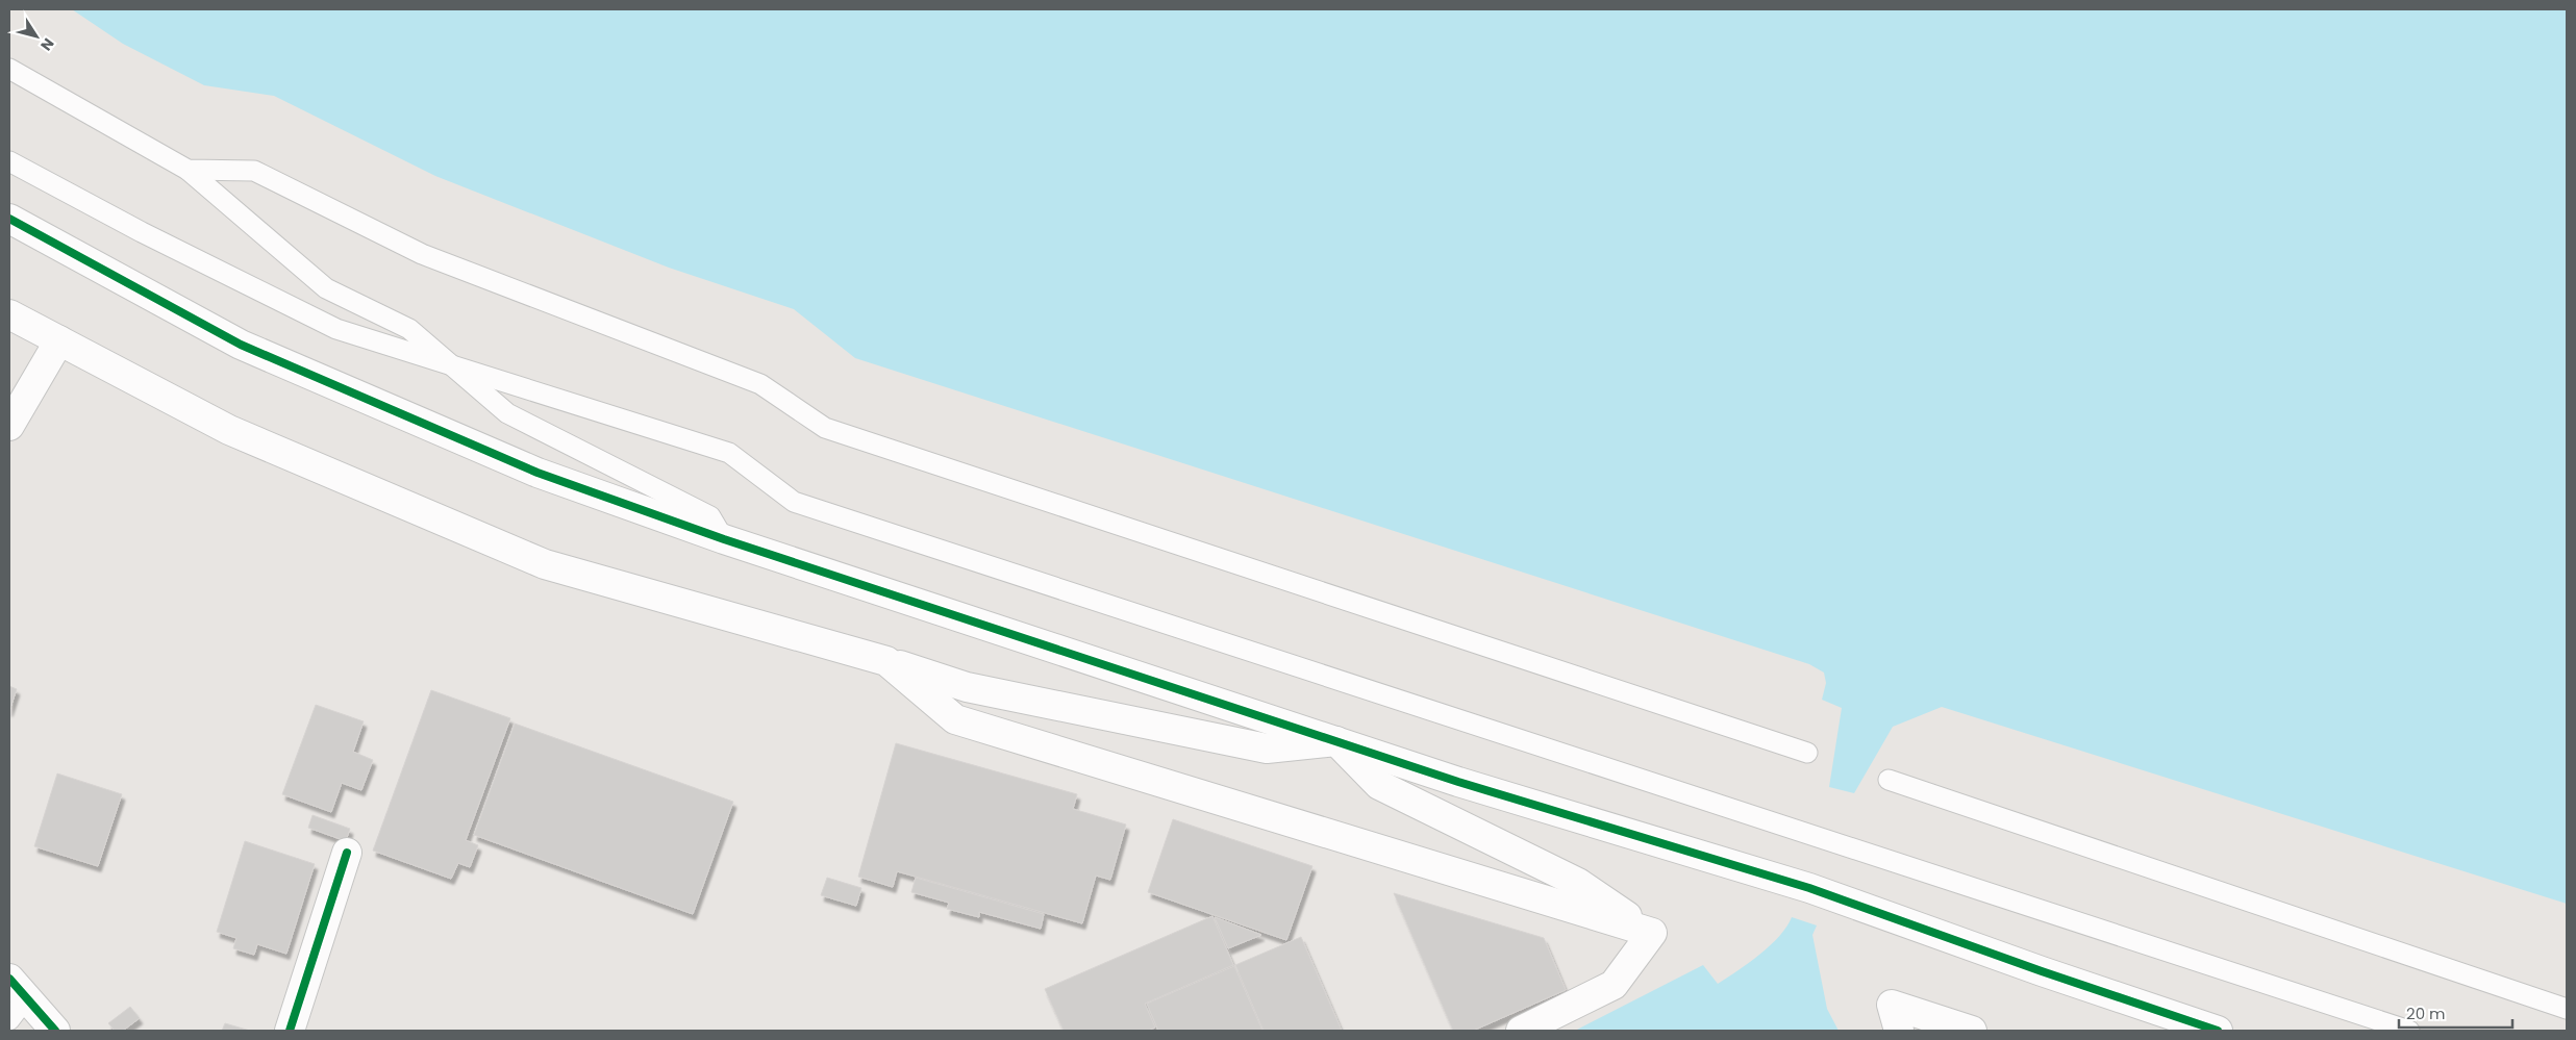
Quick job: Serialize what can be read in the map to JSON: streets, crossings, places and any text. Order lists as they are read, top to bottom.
{
  "scale_bar": "20 m",
  "north": "bottom right"
}
